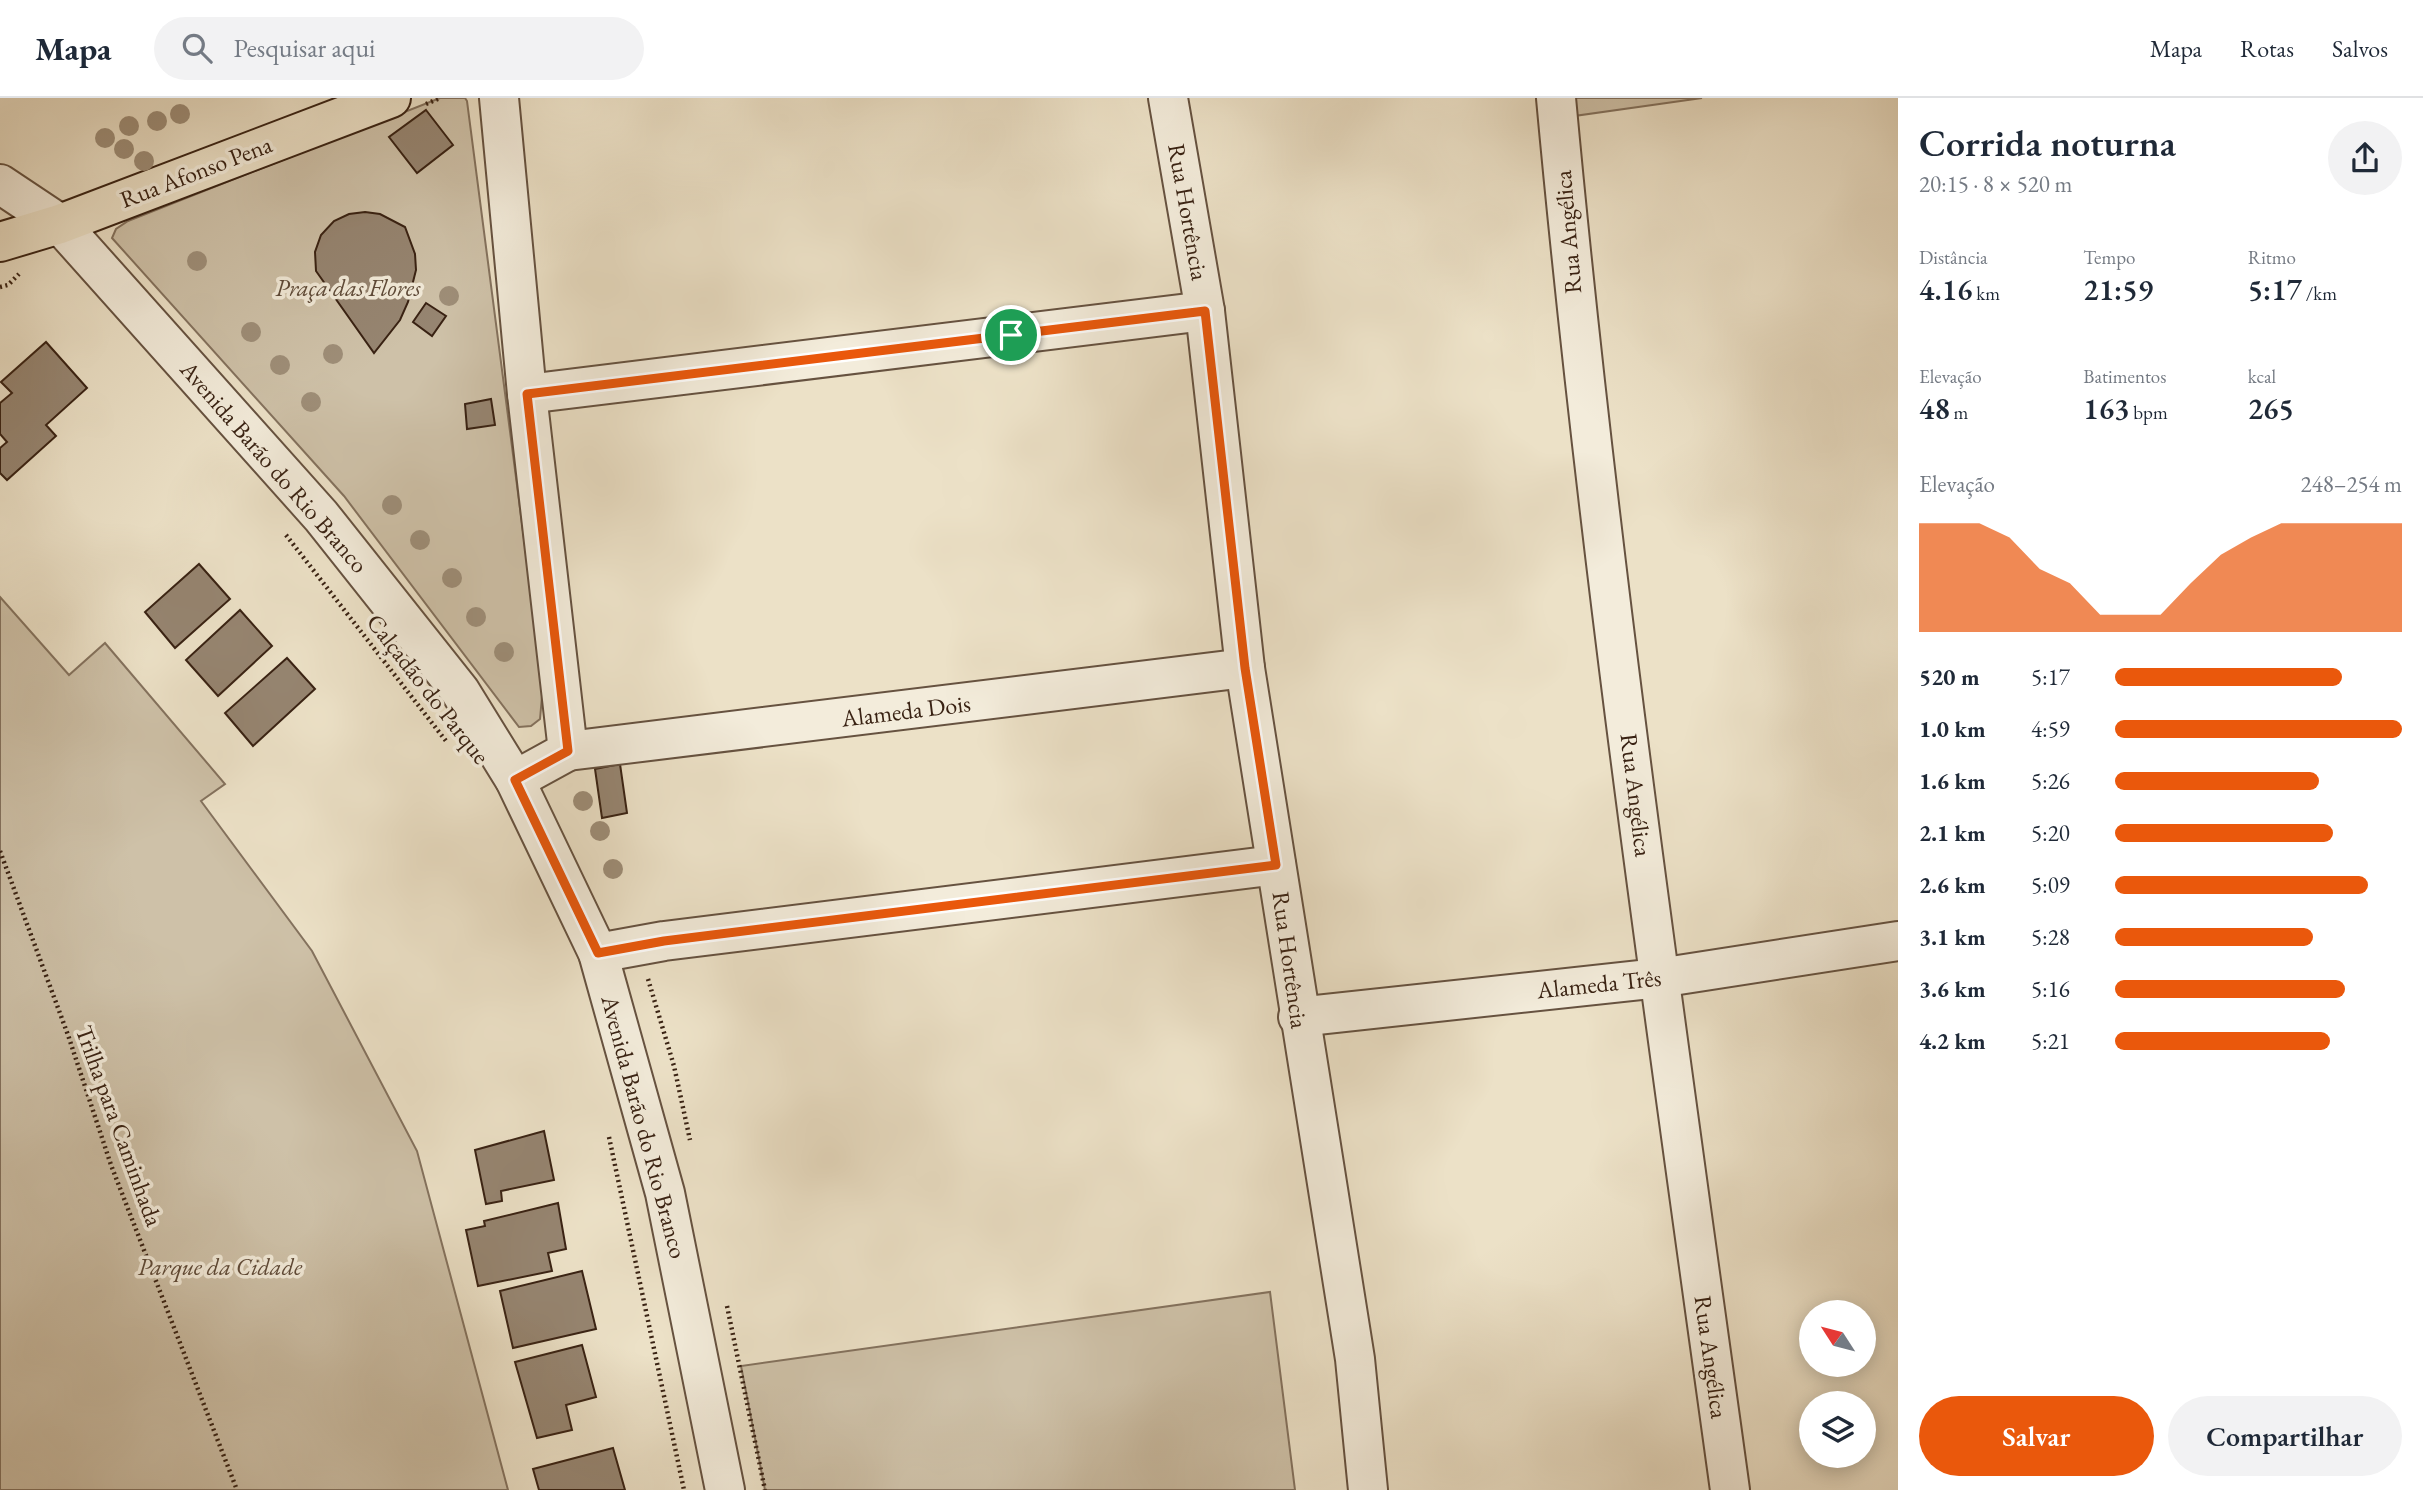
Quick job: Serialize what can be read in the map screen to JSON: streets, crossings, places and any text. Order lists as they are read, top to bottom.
{
  "streets": {
    "main road": ["Rua Afonso Pena"],
    "street": [
      "Rua Hortência",
      "Rua Angélica",
      "Avenida Barão do Rio Branco",
      "Alameda Dois",
      "Alameda Três"
    ],
    "path": ["Calçadão do Parque", "Trilha para Caminhada"]
  },
  "crossings": [
    ["Rua Afonso Pena", "Avenida Barão do Rio Branco"],
    ["Rua Hortência", "Alameda Dois"],
    ["Rua Hortência", "Alameda Três"],
    ["Rua Angélica", "Alameda Três"]
  ],
  "parks": ["Praça das Flores", "Parque da Cidade"],
  "north": "top left",
  "page": {
    "header": "Mapa",
    "search": "Pesquisar aqui",
    "nav": ["Mapa", "Rotas", "Salvos"],
    "heading": ["Corrida noturna", "20:15 · 8 × 520 m"],
    "stats": [
      ["Distância", "4.16 km"],
      ["Tempo", "21:59"],
      ["Ritmo", "5:17 /km"],
      ["Elevação", "48 m"],
      ["Batimentos", "163 bpm"],
      ["kcal", "265"]
    ],
    "chart": ["Elevação", "248–254 m"],
    "list": [
      {
        "name": "520 m",
        "note": "5:17"
      },
      {
        "name": "1.0 km",
        "note": "4:59"
      },
      {
        "name": "1.6 km",
        "note": "5:26"
      },
      {
        "name": "2.1 km",
        "note": "5:20"
      },
      {
        "name": "2.6 km",
        "note": "5:09"
      },
      {
        "name": "3.1 km",
        "note": "5:28"
      },
      {
        "name": "3.6 km",
        "note": "5:16"
      },
      {
        "name": "4.2 km",
        "note": "5:21"
      }
    ],
    "buttons": ["Salvar", "Compartilhar"]
  }
}
